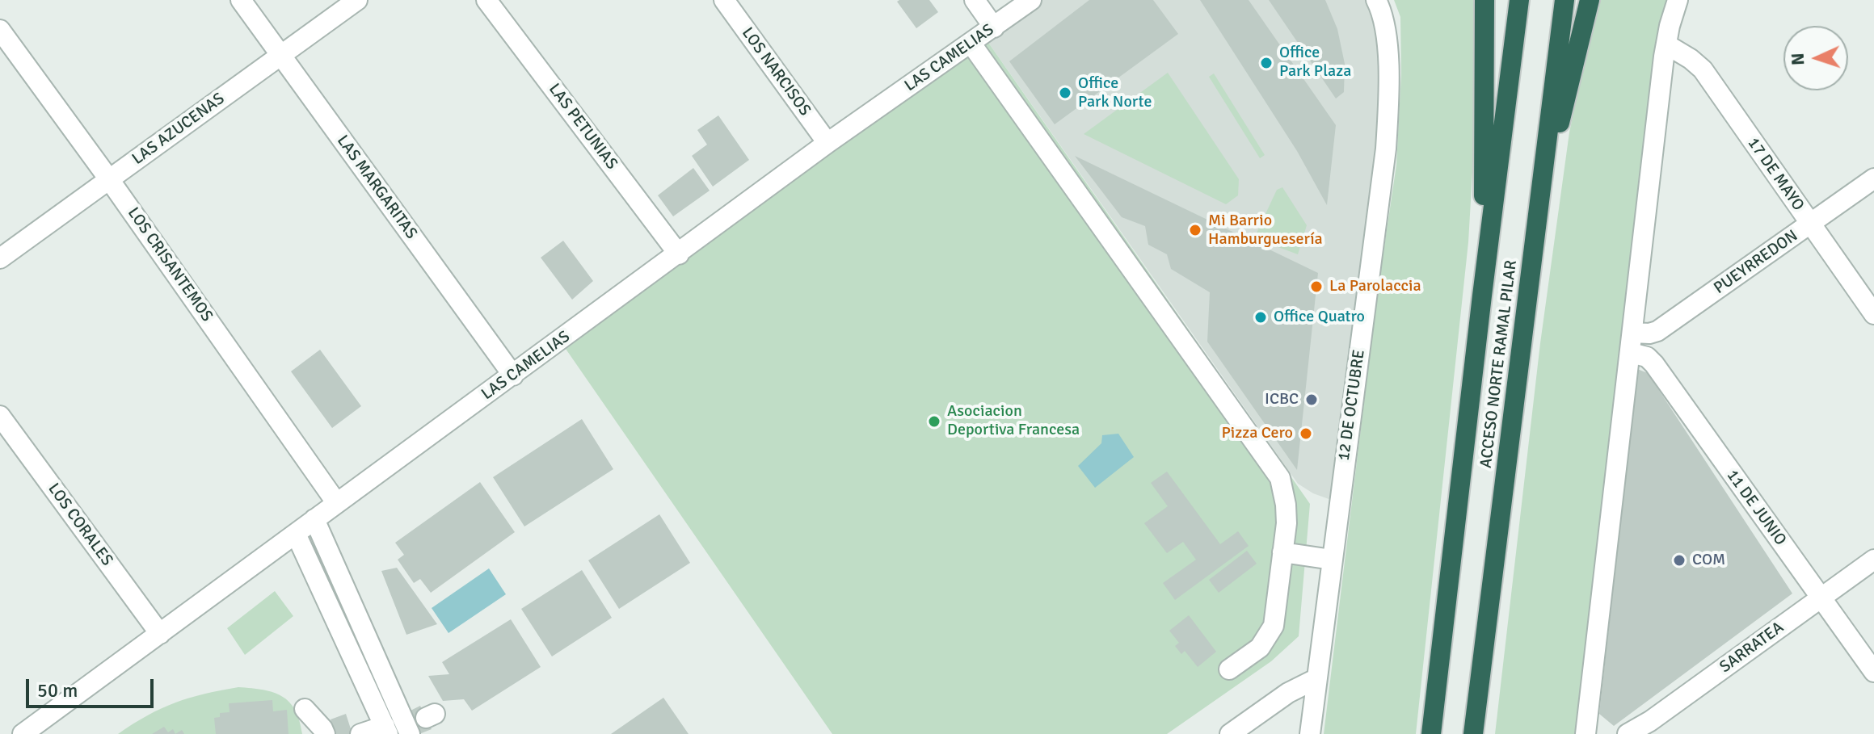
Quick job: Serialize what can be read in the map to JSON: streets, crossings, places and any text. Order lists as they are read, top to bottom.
{
  "streets": {
    "highway": ["ACCESO NORTE RAMAL PILAR"],
    "street": [
      "LAS CAMELIAS",
      "LOS NARCISOS",
      "LAS PETUNIAS",
      "LAS AZUCENAS",
      "17 DE MAYO",
      "LAS MARGARITAS",
      "PUEYRREDON",
      "LOS CRISANTEMOS",
      "12 DE OCTUBRE",
      "11 DE JUNIO",
      "LOS CORALES",
      "SARRATEA"
    ]
  },
  "crossings": [
    ["LAS CAMELIAS", "LOS NARCISOS"],
    ["LAS CAMELIAS", "LAS PETUNIAS"],
    ["LAS CAMELIAS", "LAS MARGARITAS"],
    ["LAS CAMELIAS", "LOS CRISANTEMOS"],
    ["LAS CAMELIAS", "LOS CORALES"],
    ["LAS AZUCENAS", "LAS MARGARITAS"],
    ["LAS AZUCENAS", "LOS CRISANTEMOS"],
    ["17 DE MAYO", "PUEYRREDON"],
    ["11 DE JUNIO", "SARRATEA"]
  ],
  "places": [
    "Office Park Plaza",
    "Office Park Norte",
    "Mi Barrio Hamburguesería",
    "La Parolaccia",
    "Office Quatro",
    "ICBC",
    "Asociacion Deportiva Francesa",
    "Pizza Cero",
    "COM"
  ],
  "scale_bar": "50 m",
  "north": "left"
}
